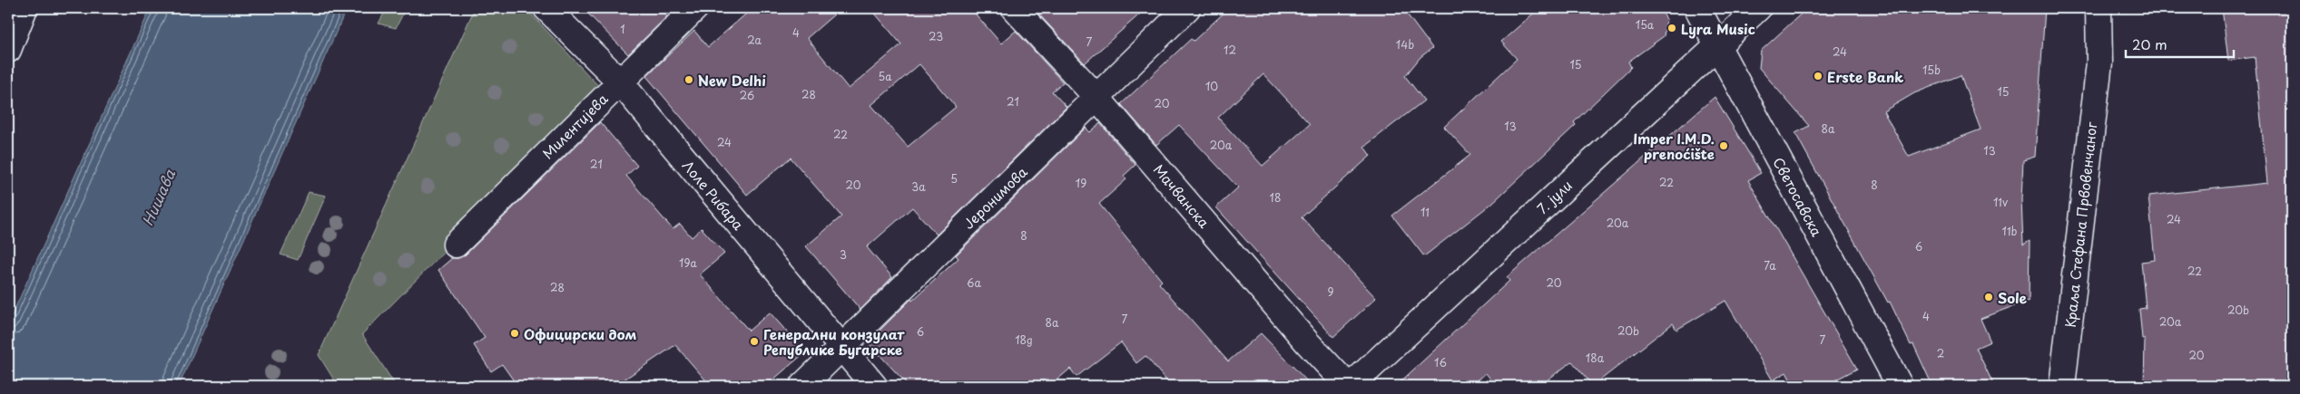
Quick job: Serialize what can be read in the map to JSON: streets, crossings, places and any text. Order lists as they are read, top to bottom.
{
  "streets": {
    "street": [
      "Милентијева",
      "Лоле Рибара",
      "Мачванска",
      "7. јули",
      "Светосавска",
      "Јеронимова",
      "Краља Стефана Првовенчаног"
    ]
  },
  "crossings": [
    ["Милентијева", "Лоле Рибара"],
    ["Лоле Рибара", "Јеронимова"],
    ["Мачванска", "7. јули"],
    ["Мачванска", "Јеронимова"],
    ["7. јули", "Светосавска"]
  ],
  "water": ["Нишава"],
  "places": [
    "Lyra Music",
    "Erste Bank",
    "New Delhi",
    "Imper I.M.D. prenoćište",
    "Sole",
    "Официрски дом",
    "Генерални конзулат Републике Бугарске"
  ],
  "house_numbers": [
    "15a",
    "1",
    "4",
    "23",
    "2a",
    "7",
    "14b",
    "12",
    "24",
    "15",
    "15b",
    "5a",
    "10",
    "15",
    "28",
    "26",
    "21",
    "20",
    "13",
    "8a",
    "22",
    "24",
    "20a",
    "13",
    "21",
    "5",
    "22",
    "19",
    "20",
    "8",
    "3a",
    "18",
    "11v",
    "11",
    "24",
    "20a",
    "11b",
    "8",
    "6",
    "3",
    "19a",
    "7a",
    "22",
    "6a",
    "20",
    "28",
    "9",
    "20b",
    "4",
    "7",
    "20a",
    "8a",
    "20b",
    "6",
    "18g",
    "7",
    "2",
    "20",
    "18a",
    "16"
  ],
  "scale_bar": "20 m"
}
